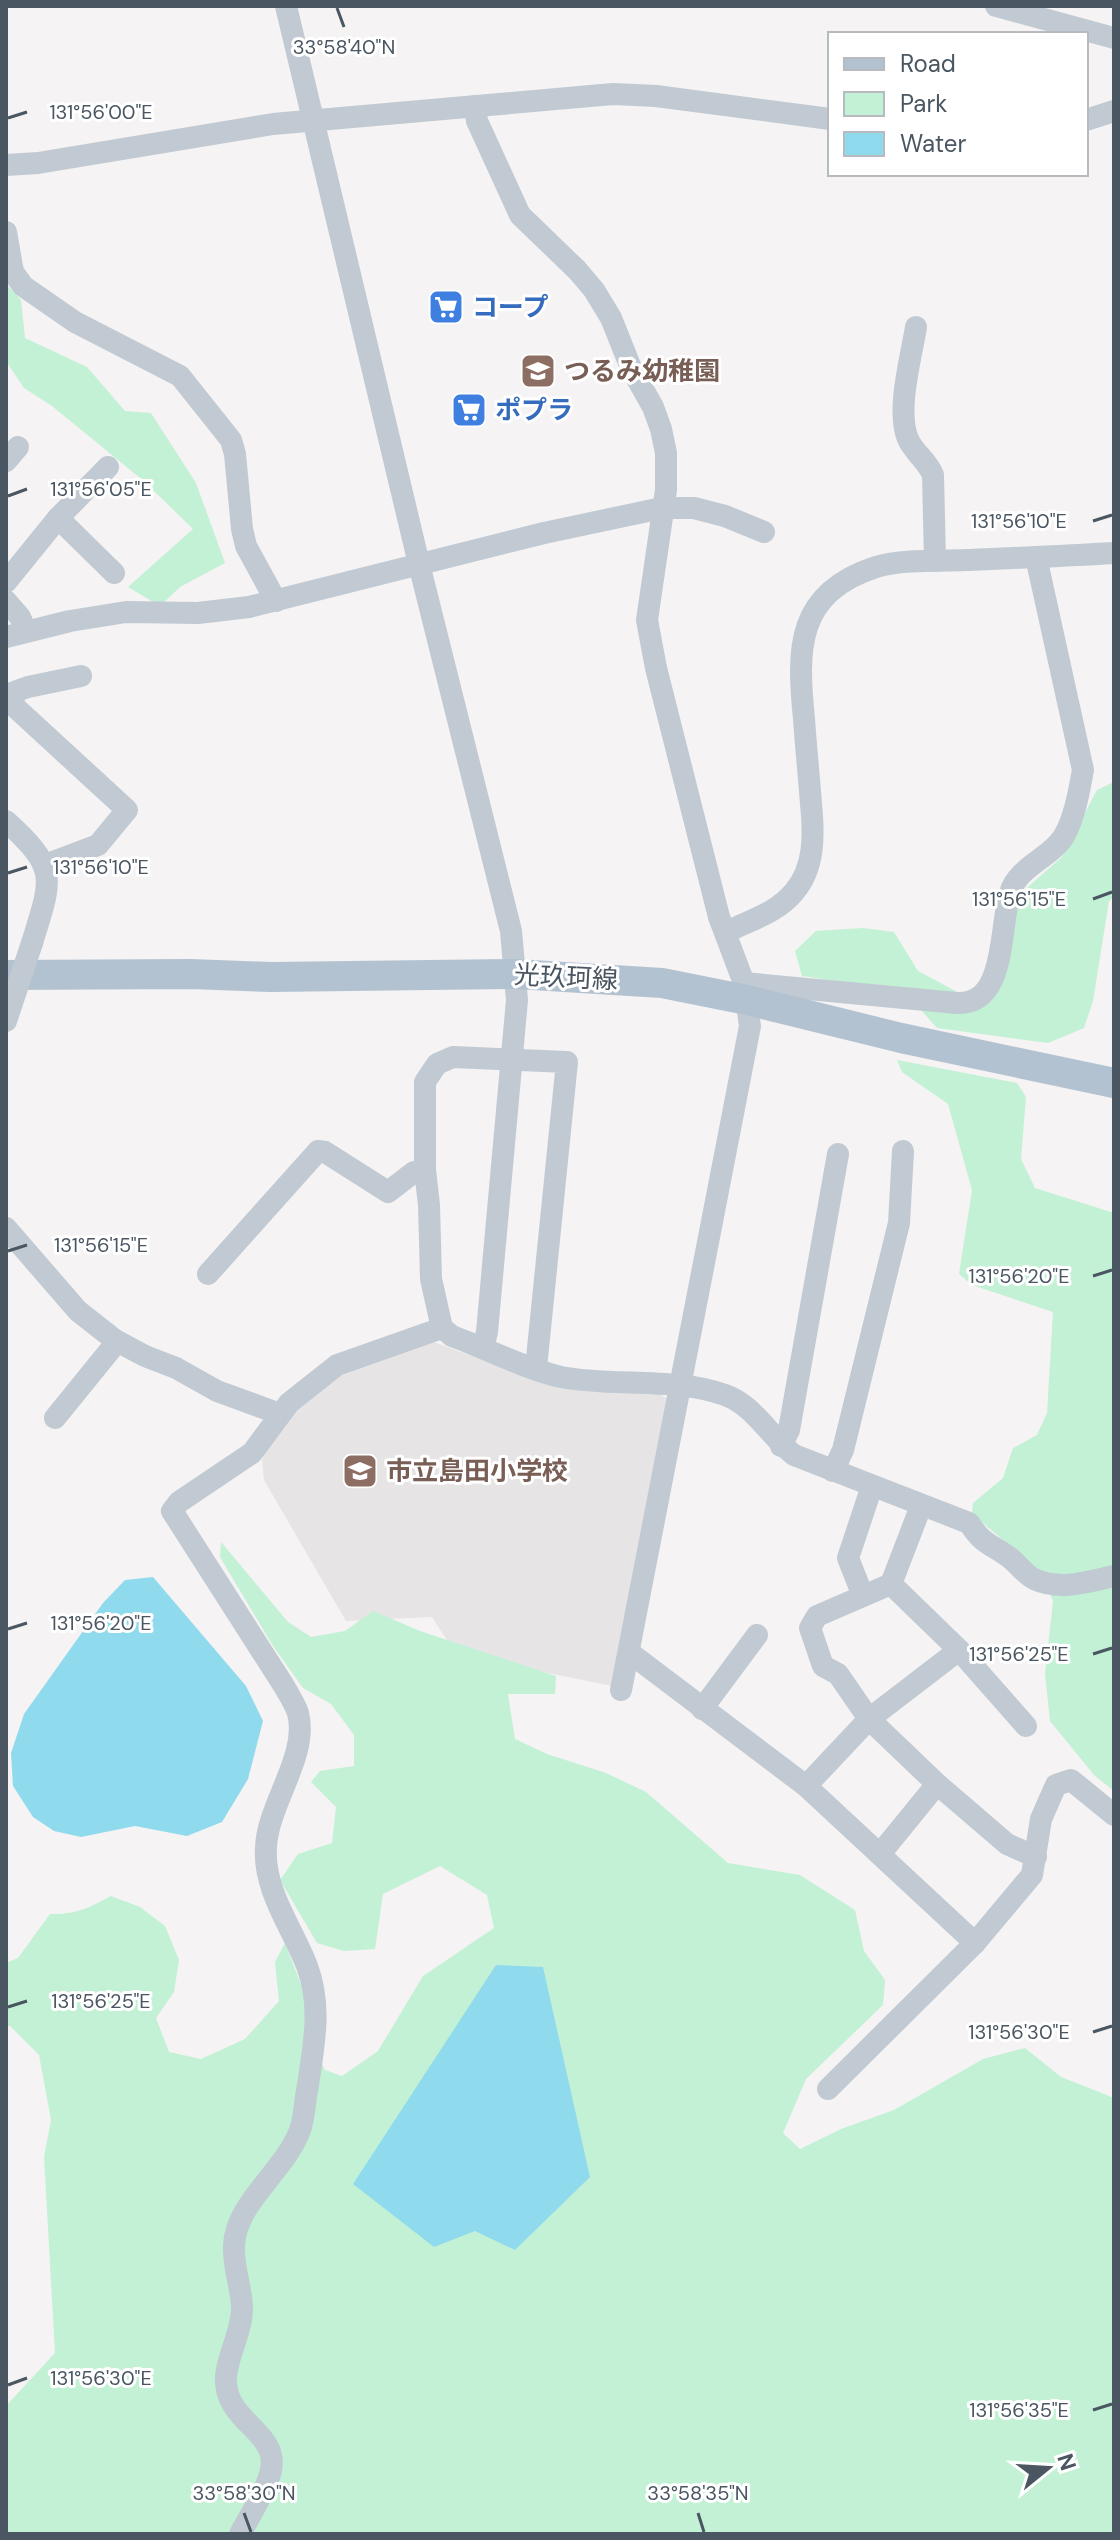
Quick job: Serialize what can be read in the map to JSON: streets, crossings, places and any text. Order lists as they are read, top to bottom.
{
  "streets": {
    "main road": ["光玖珂線"]
  },
  "places": {
    "supermarket": ["コープ", "ポプラ"],
    "school or university": ["つるみ幼稚園", "市立島田小学校"]
  },
  "legend": ["Road", "Park", "Water"],
  "north": "right",
  "coordinates": [
    "33°58'40\"N",
    "131°56'00\"E",
    "131°56'05\"E",
    "131°56'10\"E",
    "131°56'15\"E",
    "131°56'20\"E",
    "131°56'25\"E",
    "131°56'30\"E",
    "131°56'35\"E",
    "33°58'30\"N",
    "33°58'35\"N"
  ]
}
